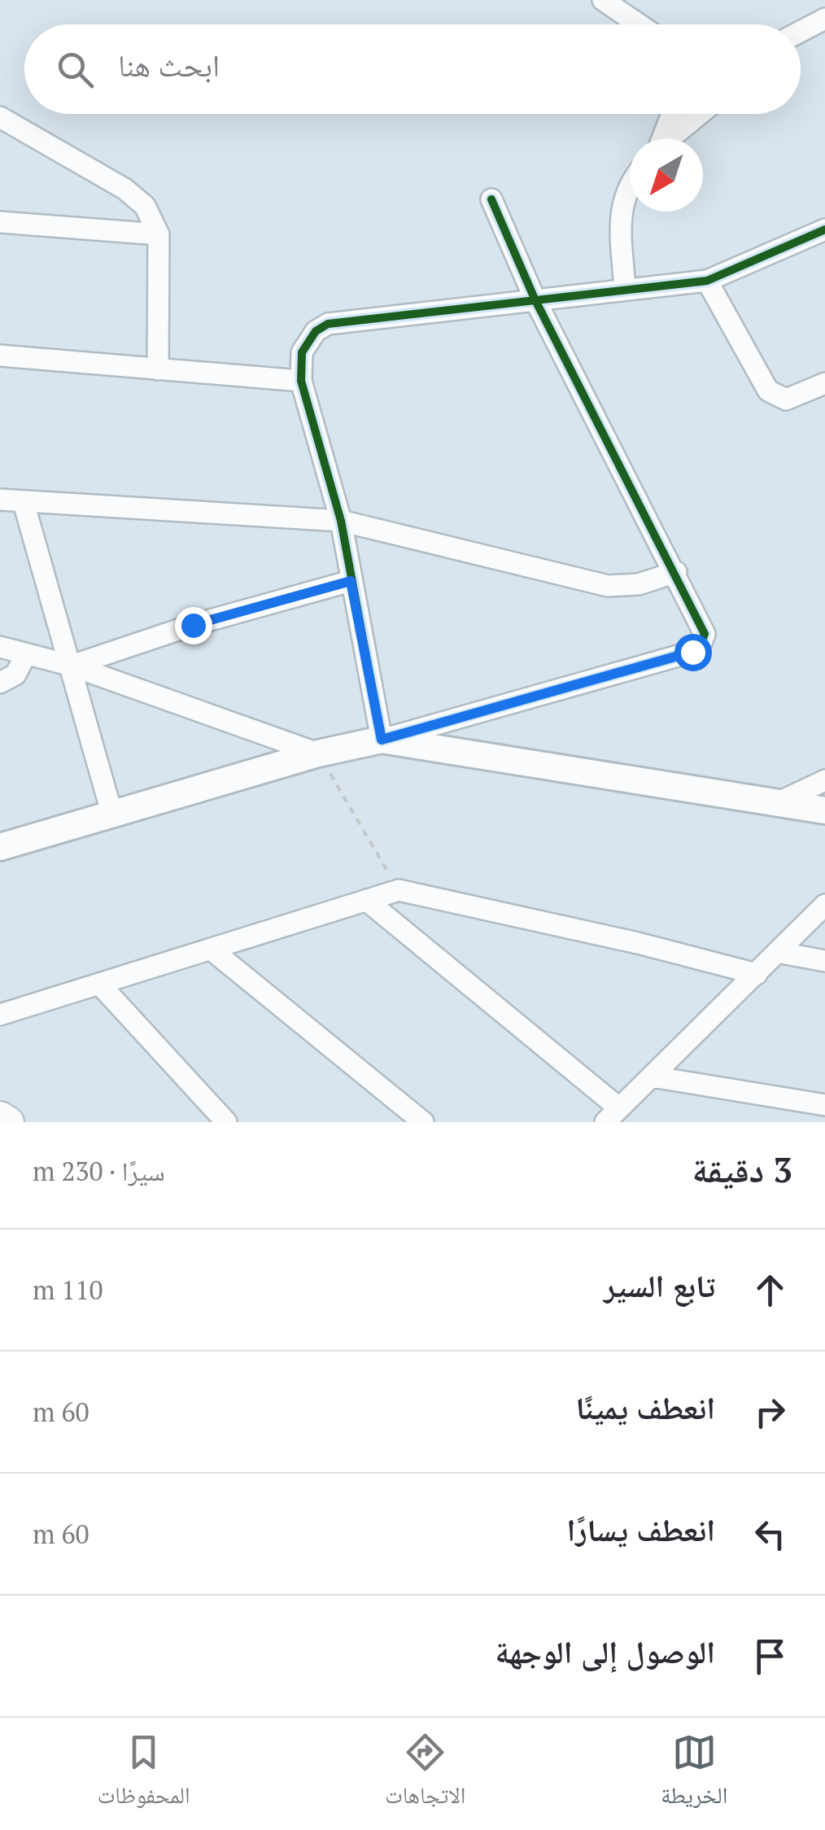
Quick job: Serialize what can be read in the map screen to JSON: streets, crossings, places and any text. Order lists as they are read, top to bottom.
{
  "north": "bottom left",
  "page": {
    "search": "ابحث هنا",
    "heading": ["3 دقيقة", "سيرًا · 230 m"],
    "list": [
      ["تابع السير", "110 m"],
      ["انعطف يمينًا", "60 m"],
      ["انعطف يسارًا", "60 m"],
      "الوصول إلى الوجهة"
    ],
    "nav": ["الخريطة", "الاتجاهات", "المحفوظات"]
  }
}
